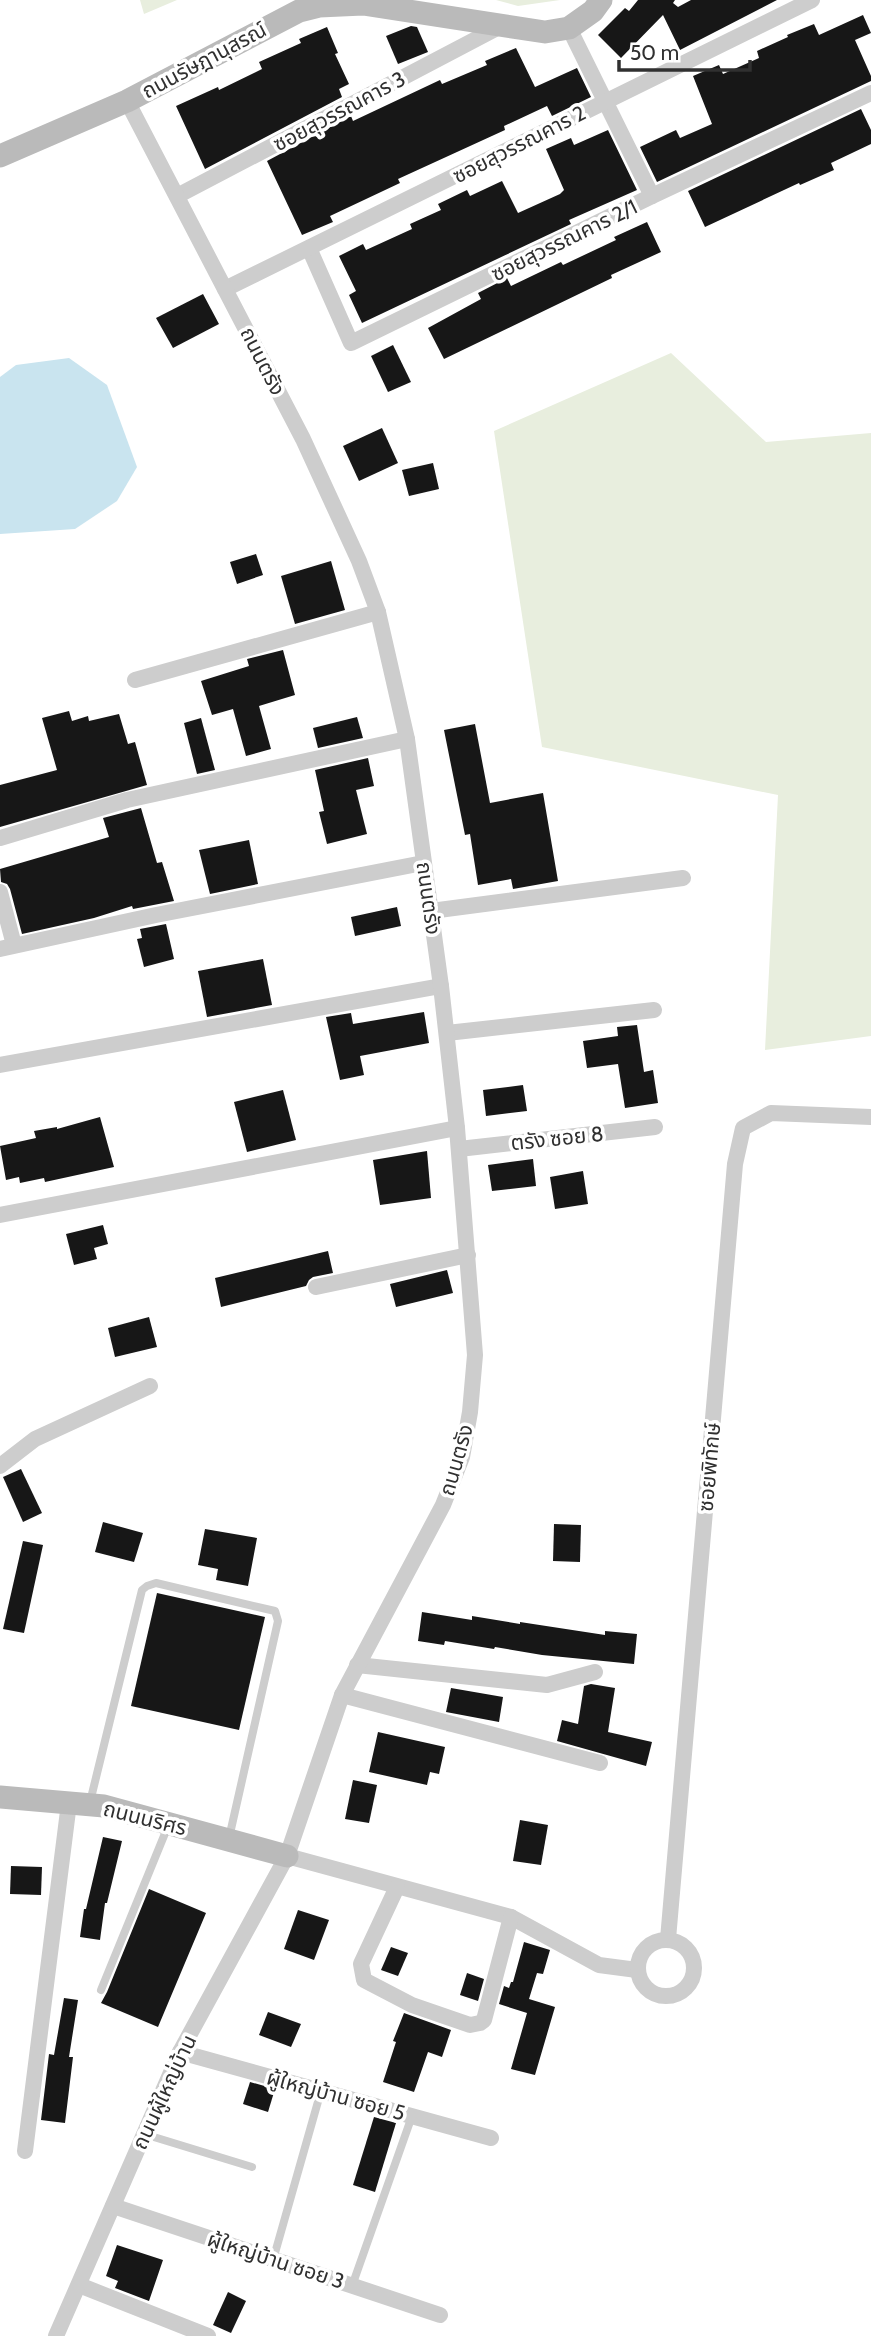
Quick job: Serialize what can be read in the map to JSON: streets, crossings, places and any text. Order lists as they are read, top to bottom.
{
  "streets": {
    "street": [
      "ถนนรัษฎานุสรณ์",
      "ซอยสุวรรณคาร 3",
      "ซอยสุวรรณคาร 2",
      "ซอยสุวรรณคาร 2/1",
      "ถนนตรัง",
      "ตรัง ซอย 8",
      "ซอยพิทักษ์",
      "ถนนนริศร",
      "ถนนผู้ใหญ่บ้าน",
      "ผู้ใหญ่บ้าน ซอย 5",
      "ผู้ใหญ่บ้าน ซอย 3"
    ]
  },
  "crossings": [
    ["ถนนรัษฎานุสรณ์", "ซอยสุวรรณคาร 3"],
    ["ถนนรัษฎานุสรณ์", "ถนนตรัง"],
    ["ซอยสุวรรณคาร 3", "ถนนตรัง"],
    ["ซอยสุวรรณคาร 2", "ซอยสุวรรณคาร 2/1"],
    ["ซอยสุวรรณคาร 2", "ถนนตรัง"],
    ["ถนนตรัง", "ตรัง ซอย 8"],
    ["ถนนตรัง", "ถนนนริศร"],
    ["ถนนตรัง", "ถนนผู้ใหญ่บ้าน"],
    ["ถนนนริศร", "ถนนผู้ใหญ่บ้าน"],
    ["ถนนผู้ใหญ่บ้าน", "ผู้ใหญ่บ้าน ซอย 5"],
    ["ถนนผู้ใหญ่บ้าน", "ผู้ใหญ่บ้าน ซอย 3"]
  ],
  "scale_bar": "50 m"
}
